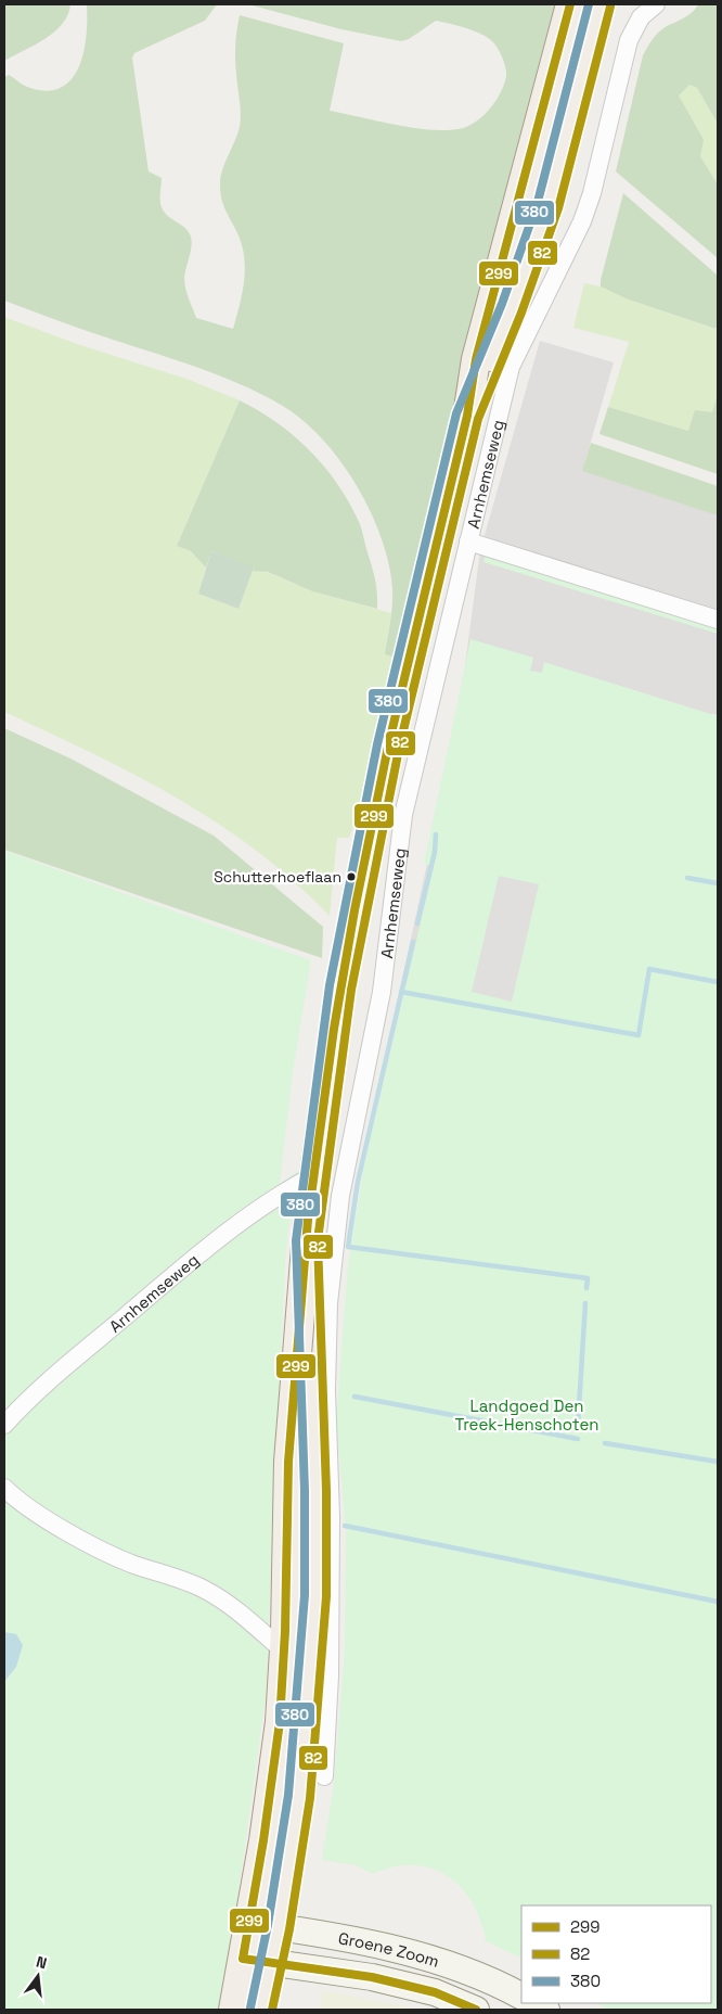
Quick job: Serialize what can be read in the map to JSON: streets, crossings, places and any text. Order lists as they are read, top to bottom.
{
  "streets": {
    "main road": ["Arnhemseweg", "Groene Zoom"]
  },
  "crossings": [
    ["Arnhemseweg", "Groene Zoom"]
  ],
  "parks": ["Landgoed Den Treek-Henschoten"],
  "places": ["Schutterhoeflaan"],
  "lines": ["transit line 299", "transit line 380", "transit line 82"],
  "legend": ["299", "82", "380"],
  "north": "top"
}
